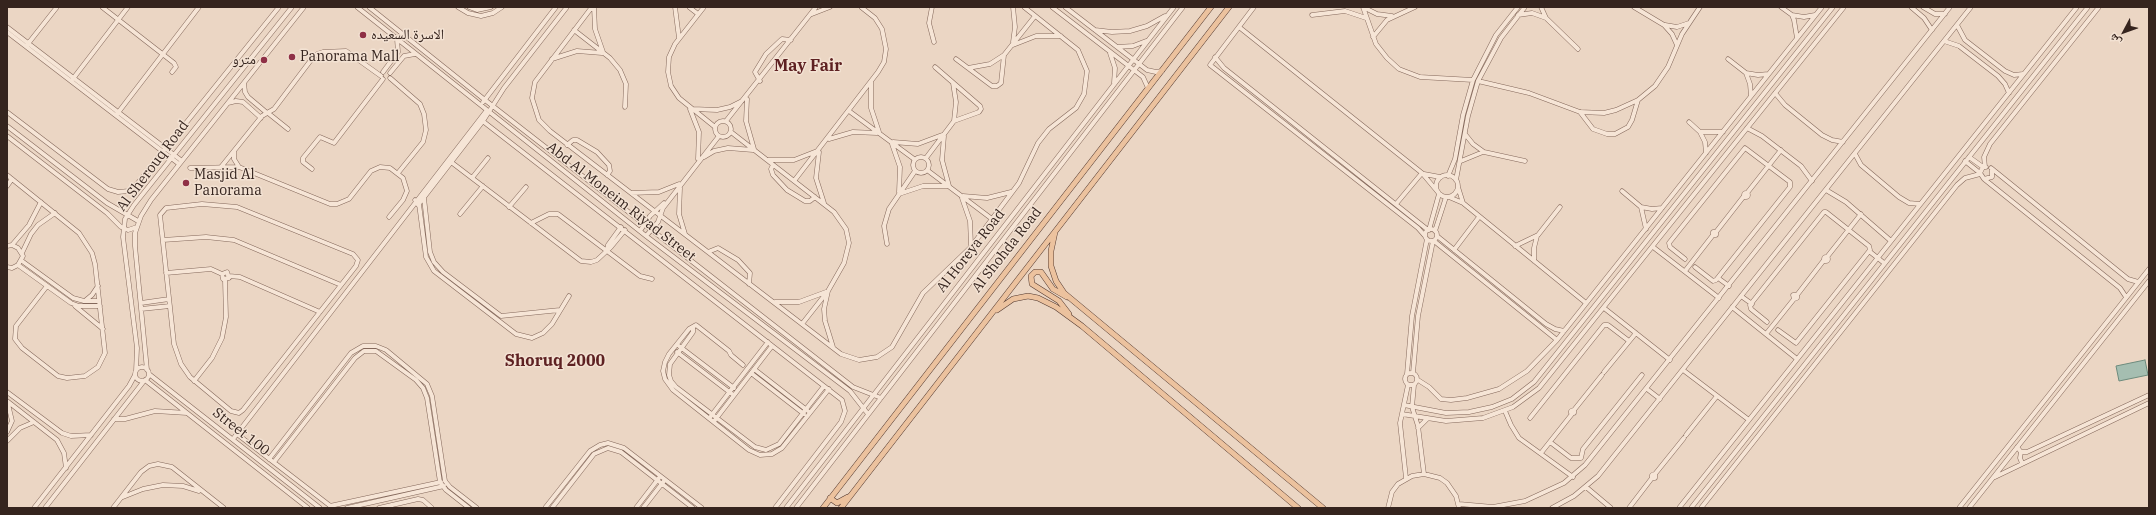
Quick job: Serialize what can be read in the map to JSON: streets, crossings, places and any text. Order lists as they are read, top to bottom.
{
  "streets": {
    "main road": ["Al Shohda Road"],
    "street": [
      "Al Sherouq Road",
      "Abd Al Moneim Riyad Street",
      "Al Horeya Road",
      "Street 100"
    ]
  },
  "crossings": [
    ["Al Sherouq Road", "Street 100"],
    ["Abd Al Moneim Riyad Street", "Al Horeya Road"]
  ],
  "districts": ["May Fair", "Shoruq 2000"],
  "places": [
    "الاسرة السعيده",
    "Panorama Mall",
    "مترو",
    "Masjid Al Panorama"
  ],
  "north": "bottom left"
}
